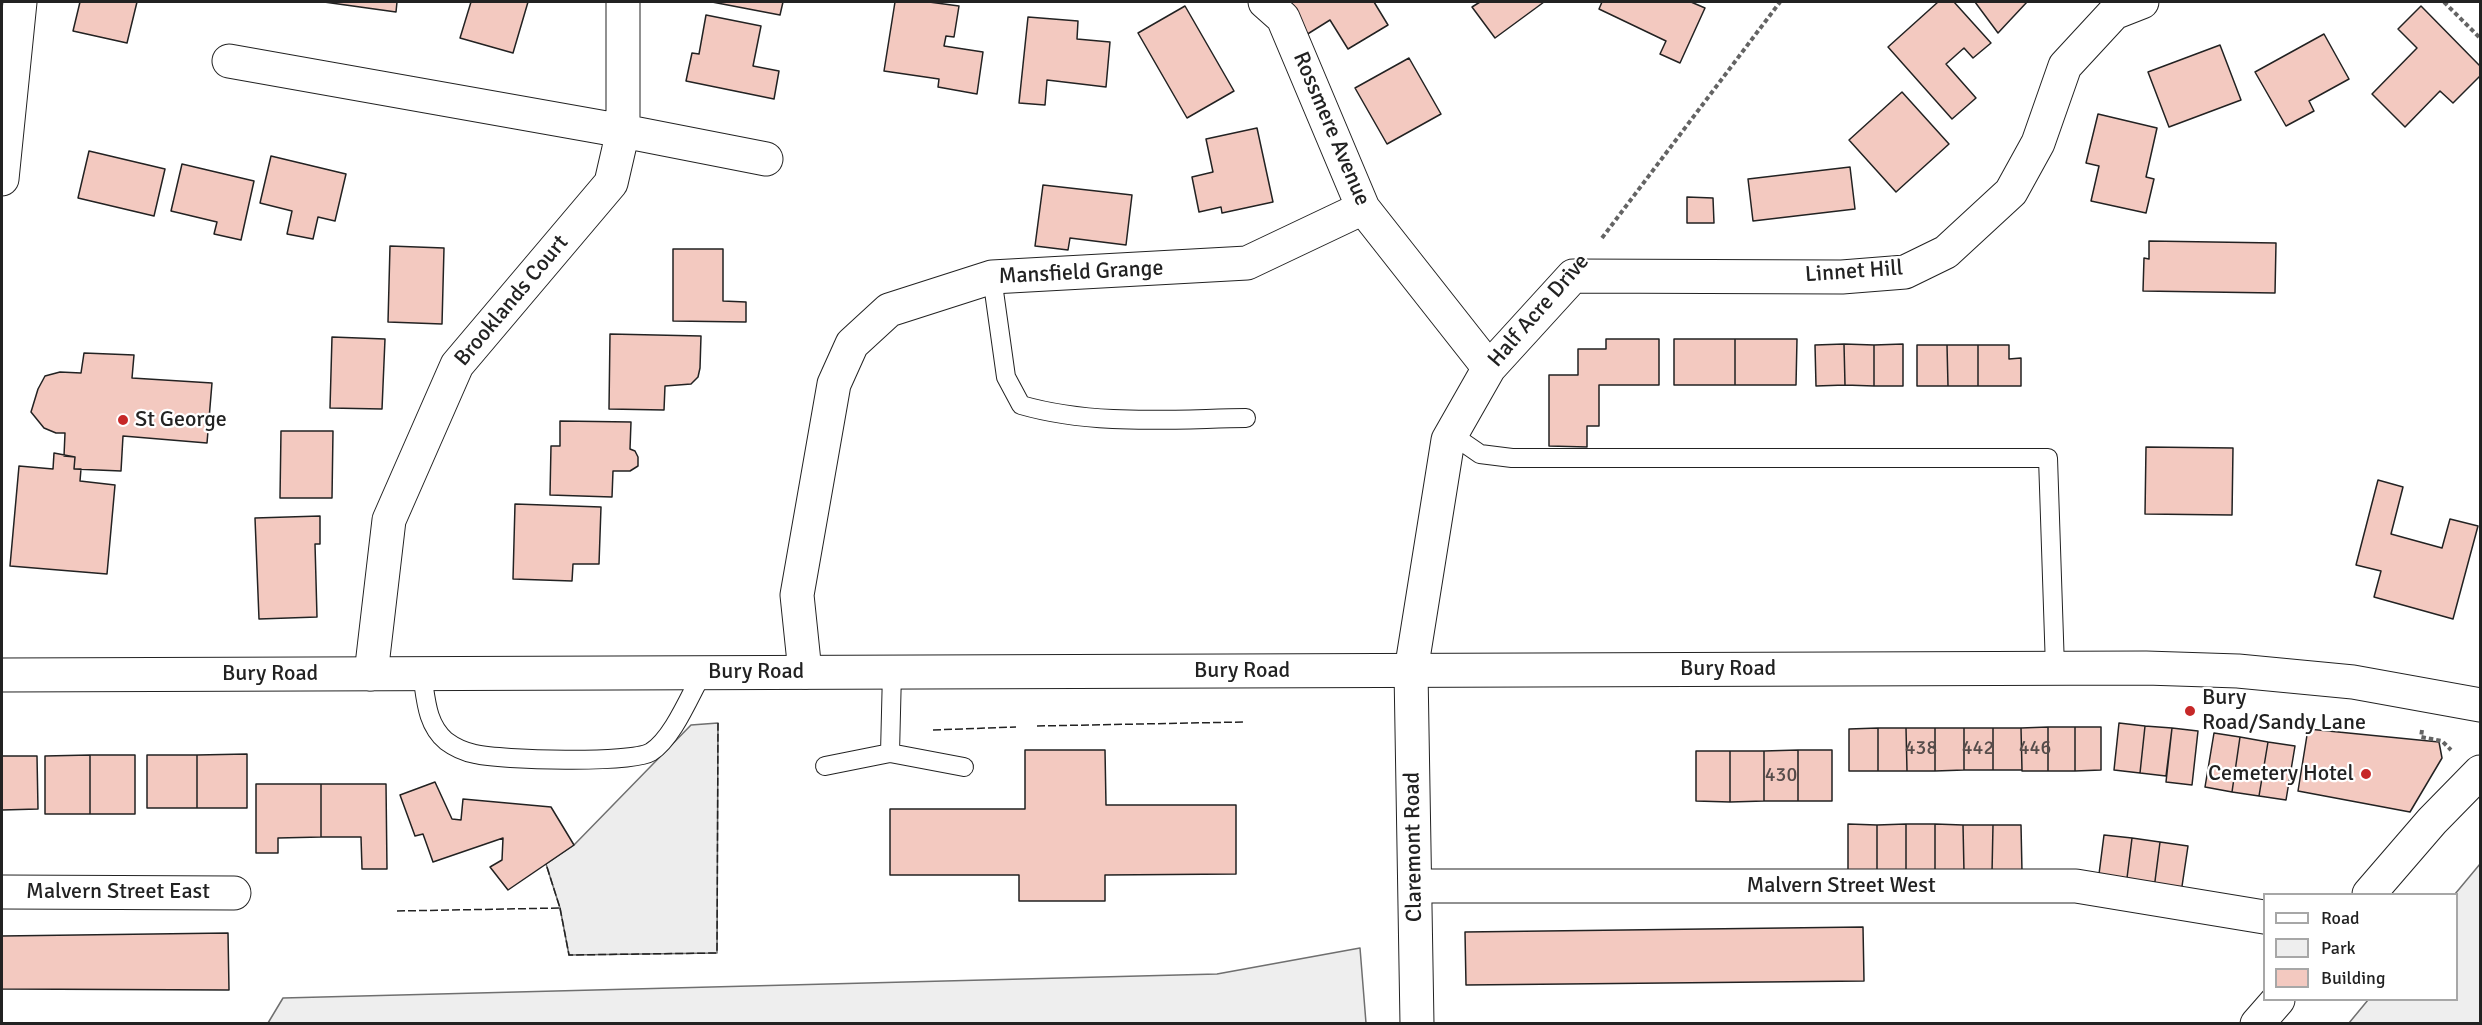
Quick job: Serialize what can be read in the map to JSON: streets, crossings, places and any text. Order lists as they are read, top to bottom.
{
  "streets": {
    "street": [
      "Rossmere Avenue",
      "Linnet Hill",
      "Mansfield Grange",
      "Brooklands Court",
      "Half Acre Drive",
      "Bury Road",
      "Claremont Road",
      "Malvern Street West",
      "Malvern Street East"
    ]
  },
  "crossings": [
    ["Rossmere Avenue", "Mansfield Grange"],
    ["Rossmere Avenue", "Half Acre Drive"],
    ["Linnet Hill", "Half Acre Drive"],
    ["Mansfield Grange", "Bury Road"],
    ["Brooklands Court", "Bury Road"],
    ["Half Acre Drive", "Bury Road"],
    ["Half Acre Drive", "Claremont Road"],
    ["Bury Road", "Claremont Road"],
    ["Claremont Road", "Malvern Street West"]
  ],
  "places": ["St George", "Bury Road/Sandy Lane", "Cemetery Hotel"],
  "house_numbers": [
    "438",
    "442",
    "446",
    "430"
  ],
  "legend": ["Road", "Park", "Building"]
}
